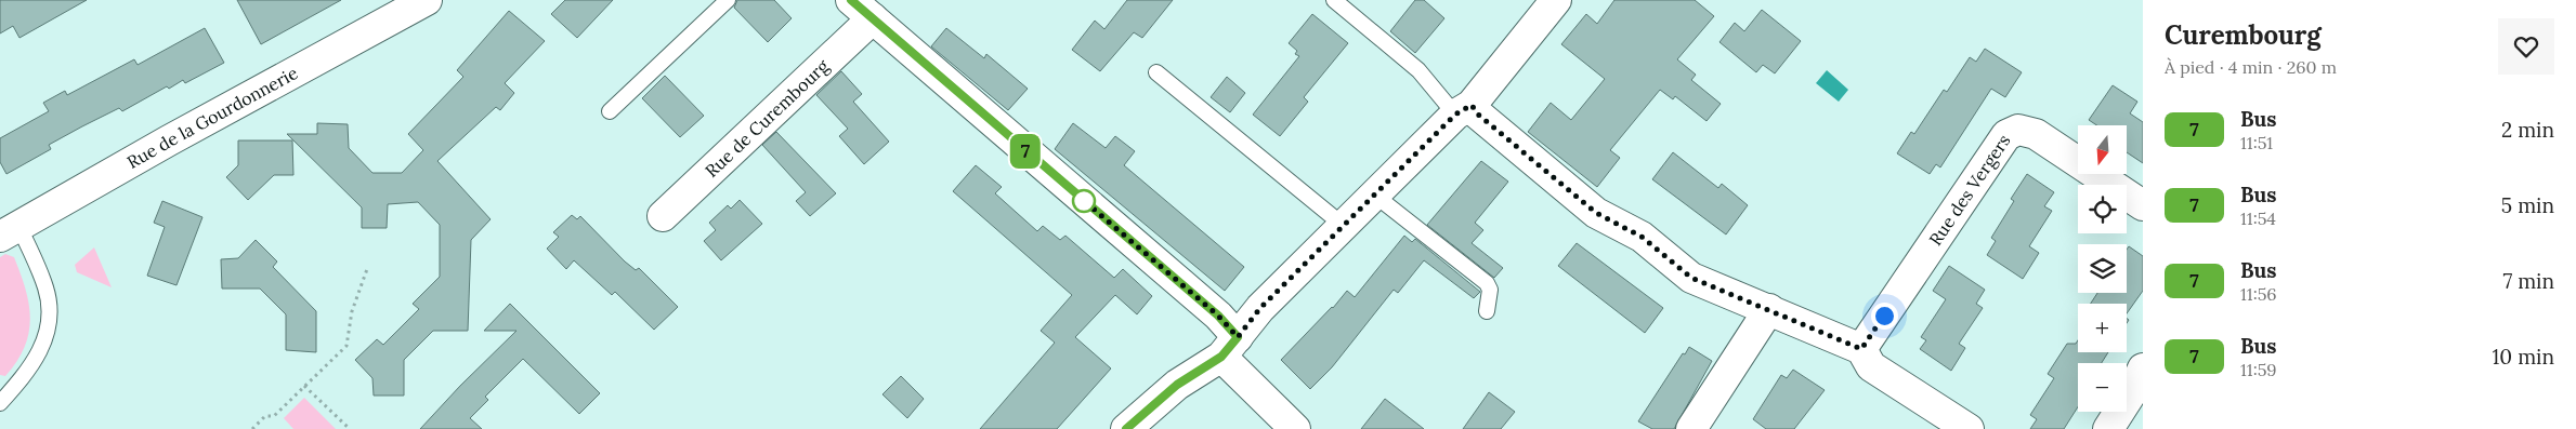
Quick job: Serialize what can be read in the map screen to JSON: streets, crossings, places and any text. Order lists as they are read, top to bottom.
{
  "streets": {
    "street": ["Rue de la Gourdonnerie", "Rue de Curembourg", "Rue des Vergers"]
  },
  "lines": ["bus line 7"],
  "north": "bottom",
  "page": {
    "on_map": "7",
    "heading": ["Curembourg", "À pied · 4 min · 260 m"],
    "list": [
      {
        "mark": "7",
        "name": "Bus",
        "note": "11:51",
        "value": "2 min"
      },
      {
        "mark": "7",
        "name": "Bus",
        "note": "11:54",
        "value": "5 min"
      },
      {
        "mark": "7",
        "name": "Bus",
        "note": "11:56",
        "value": "7 min"
      },
      {
        "mark": "7",
        "name": "Bus",
        "note": "11:59",
        "value": "10 min"
      }
    ],
    "map_buttons": ["+", "−"]
  }
}
